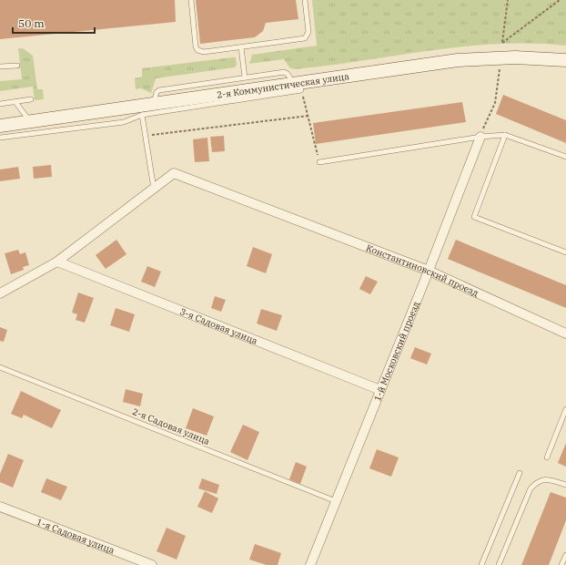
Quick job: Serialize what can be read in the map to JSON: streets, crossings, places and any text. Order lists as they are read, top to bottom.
{
  "streets": {
    "street": [
      "2-я Коммунистическая улица",
      "Константиновский проезд",
      "3-я Садовая улица",
      "1-й Московский проезд",
      "1-я Садовая улица"
    ],
    "lane": ["2-я Садовая улица"]
  },
  "crossings": [
    ["Константиновский проезд", "1-й Московский проезд"],
    ["3-я Садовая улица", "1-й Московский проезд"],
    ["1-й Московский проезд", "2-я Садовая улица"]
  ],
  "scale_bar": "50 m"
}
